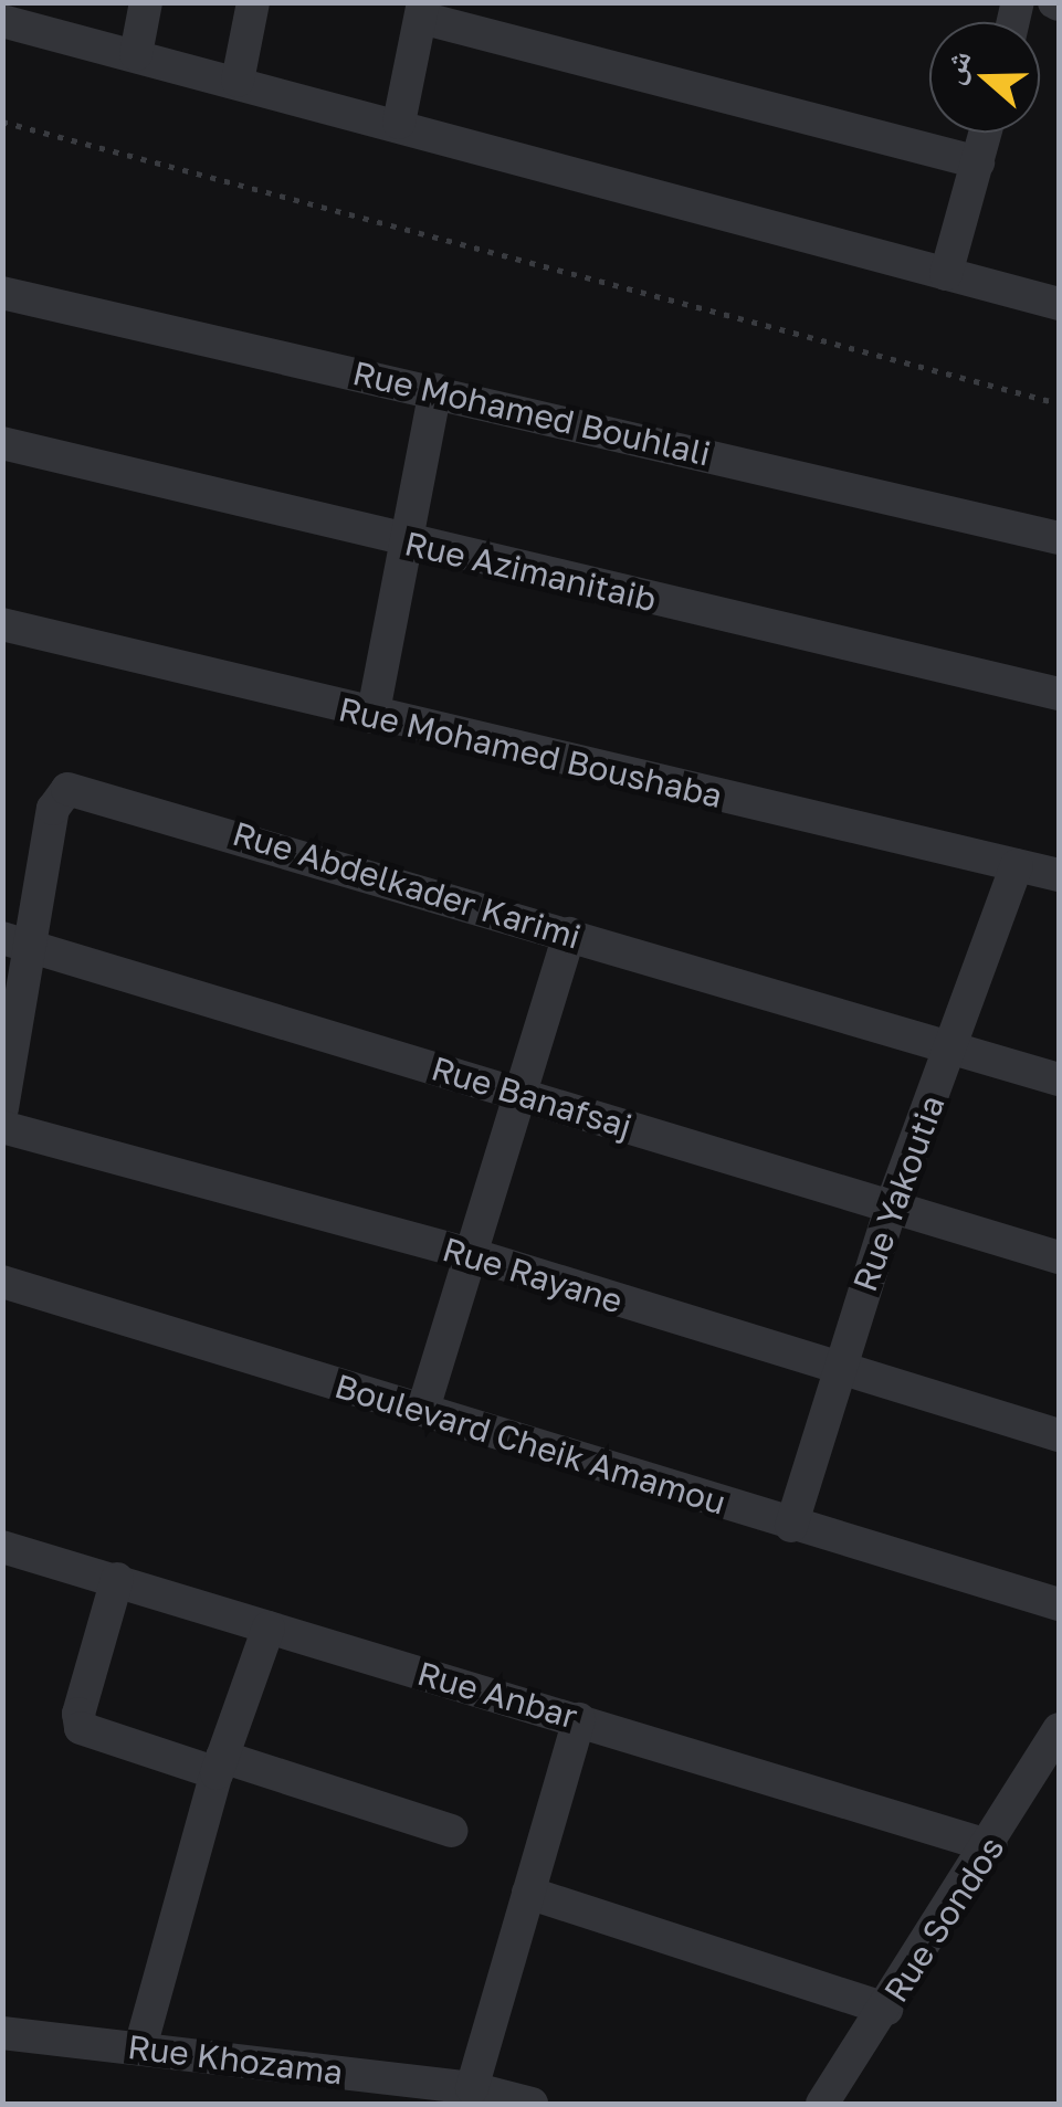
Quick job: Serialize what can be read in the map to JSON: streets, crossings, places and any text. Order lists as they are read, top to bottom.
{
  "streets": {
    "street": [
      "Rue Mohamed Bouhlali",
      "Rue Azimanitaib",
      "Rue Mohamed Boushaba",
      "Rue Abdelkader Karimi",
      "Rue Banafsaj",
      "Rue Yakoutia",
      "Rue Rayane",
      "Boulevard Cheik Amamou",
      "Rue Anbar",
      "Rue Sondos",
      "Rue Khozama"
    ]
  },
  "crossings": [
    ["Rue Mohamed Boushaba", "Rue Yakoutia"],
    ["Rue Abdelkader Karimi", "Rue Banafsaj"],
    ["Rue Abdelkader Karimi", "Rue Yakoutia"],
    ["Rue Banafsaj", "Rue Yakoutia"],
    ["Rue Yakoutia", "Rue Rayane"],
    ["Rue Yakoutia", "Boulevard Cheik Amamou"],
    ["Rue Anbar", "Rue Sondos"]
  ],
  "north": "left"
}
